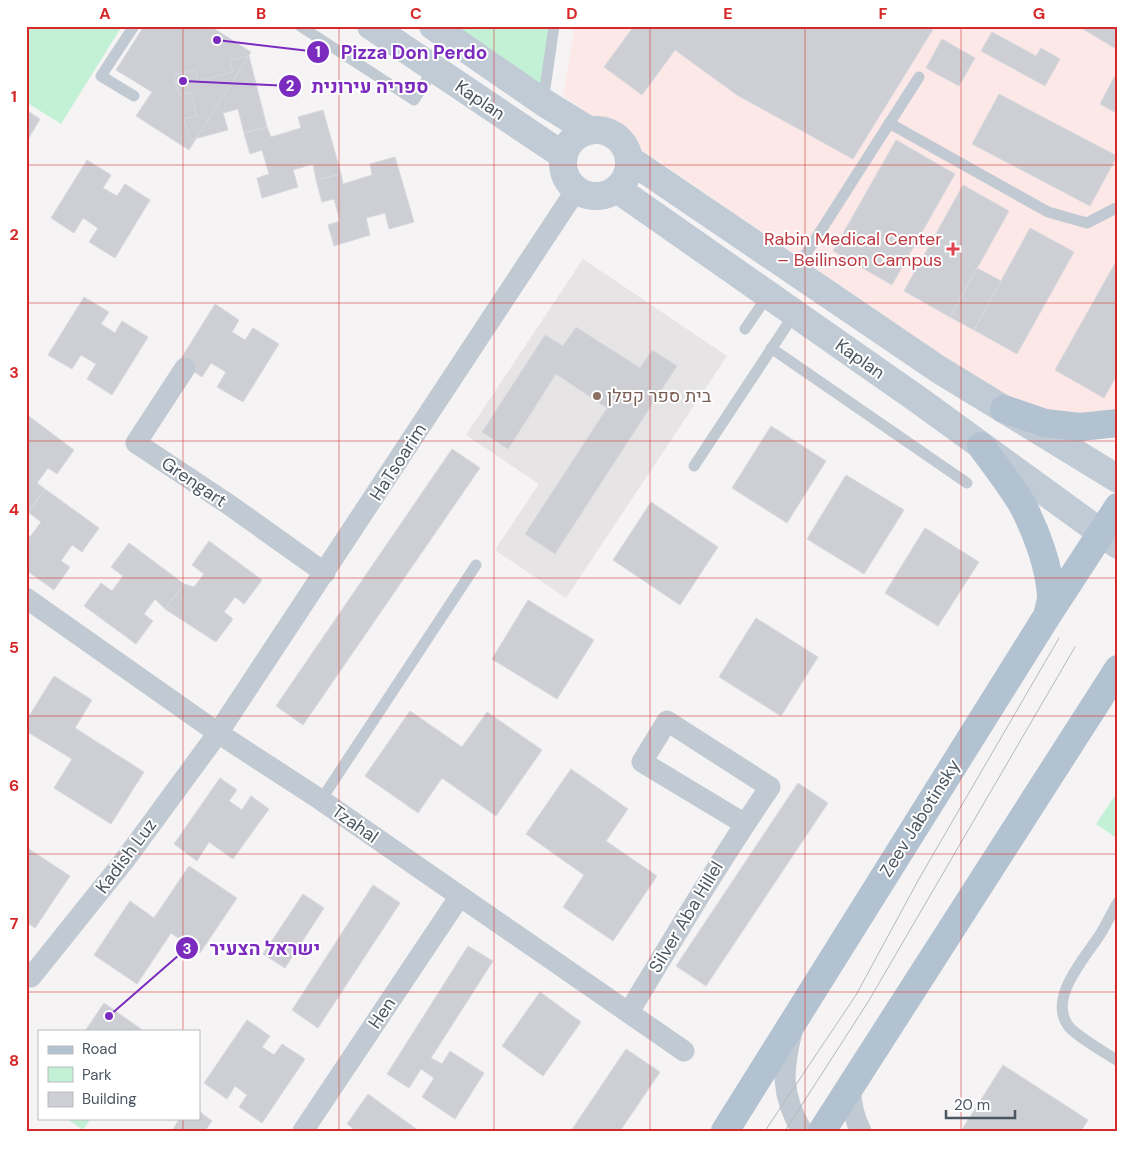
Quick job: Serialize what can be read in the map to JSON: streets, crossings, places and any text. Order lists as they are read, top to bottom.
{
  "streets": {
    "main road": ["Zeev Jabotinsky"],
    "street": [
      "Kaplan",
      "HaTsoarim",
      "Grengart",
      "Tzahal",
      "Kadish Luz",
      "Silver Aba Hillel",
      "Hen"
    ]
  },
  "crossings": [
    ["Kaplan", "HaTsoarim"],
    ["Kaplan", "Zeev Jabotinsky"],
    ["HaTsoarim", "Grengart"],
    ["HaTsoarim", "Tzahal"],
    ["HaTsoarim", "Kadish Luz"],
    ["Tzahal", "Kadish Luz"],
    ["Tzahal", "Silver Aba Hillel"],
    ["Tzahal", "Hen"]
  ],
  "places": {
    "other": [
      "Pizza Don Perdo",
      "ספריה עירונית",
      "בית ספר קפלן",
      "ישראל הצעיר"
    ],
    "health": ["Rabin Medical Center – Beilinson Campus"]
  },
  "legend": ["Road", "Park", "Building"],
  "scale_bar": "20 m",
  "grid": {
    "columns": [
      "A",
      "B",
      "C",
      "D",
      "E",
      "F",
      "G"
    ],
    "rows": [
      "1",
      "2",
      "3",
      "4",
      "5",
      "6",
      "7",
      "8"
    ]
  }
}
